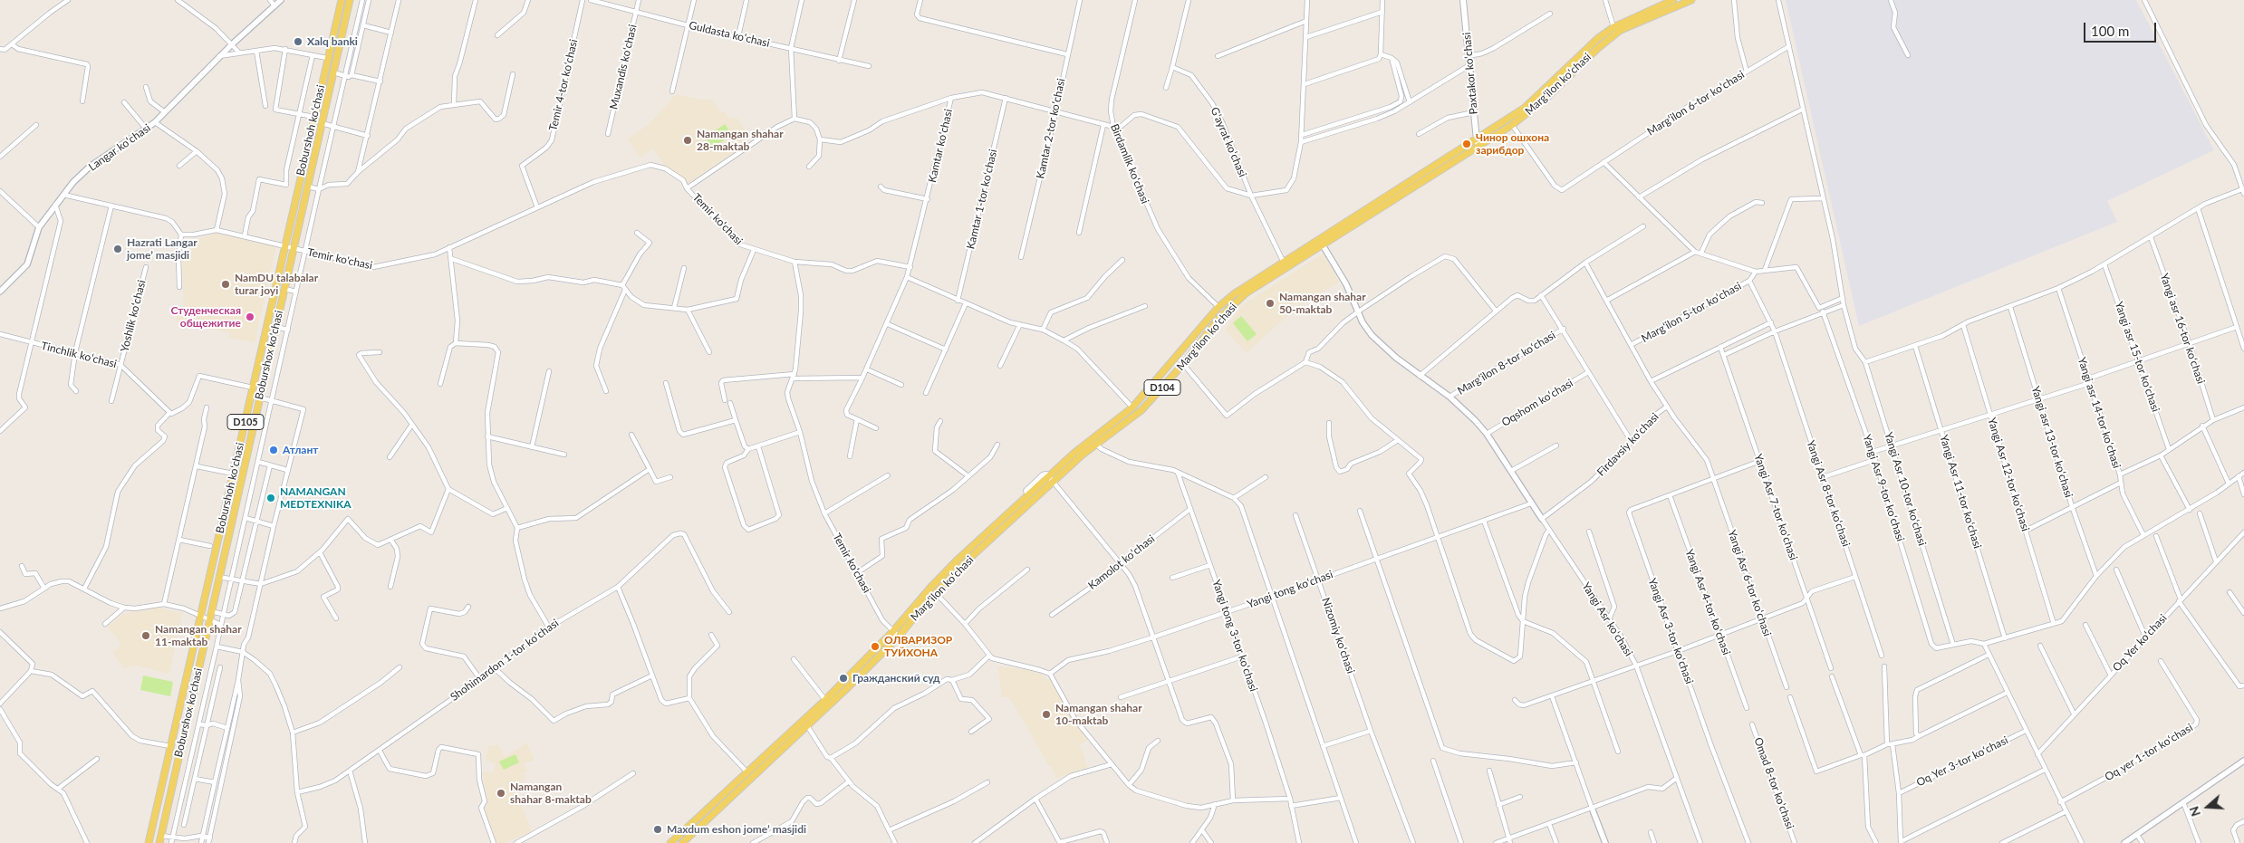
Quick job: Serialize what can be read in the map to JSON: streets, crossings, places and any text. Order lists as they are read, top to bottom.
{
  "streets": {
    "main road": [
      "Paxtakor koʻchasi",
      "Margʻilon koʻchasi",
      "Boburshoh koʻchasi",
      "Boburshox ko'chasi",
      "D104",
      "D105"
    ],
    "street": [
      "Guldasta koʻchasi",
      "Muxandis koʻchasi",
      "Temir 4-tor koʻchasi",
      "Margʻilon 6-tor koʻchasi",
      "Kamtar 2-tor koʻchasi",
      "Gʻayrat koʻchasi",
      "Kamtar koʻchasi",
      "Langar koʻchasi",
      "Birdamlik koʻchasi",
      "Kamtar 1-tor koʻchasi",
      "Temir ko'chasi",
      "Margʻilon 5-tor koʻchasi",
      "Yoshlik koʻchasi",
      "Yangi asr 16-tor koʻchasi",
      "Tinchlik koʻchasi",
      "Yangi asr 15-tor koʻchasi",
      "Margʻilon 8-tor koʻchasi",
      "Oqshom koʻchasi",
      "Yangi asr 14-tor koʻchasi",
      "Yangi asr 13-tor koʻchasi",
      "Firdavsiy koʻchasi",
      "Yangi Asr 12-tor koʻchasi",
      "Yangi Asr 9-tor koʻchasi",
      "Yangi Asr 10-tor koʻchasi",
      "Yangi Asr 11-tor koʻchasi",
      "Yangi Asr 8-tor koʻchasi",
      "Yangi Asr 7-tor koʻchasi",
      "Kamolot koʻchasi",
      "Yangi Asr 6-tor koʻchasi",
      "Yangi tong koʻchasi",
      "Yangi Asr 4-tor koʻchasi",
      "Yangi Asr koʻchasi",
      "Yangi Asr 3-tor koʻchasi",
      "Yangi tong 3-tor koʻchasi",
      "Nizomiy koʻchasi",
      "Oq Yer koʻchasi",
      "Shohimardon 1-tor koʻchasi",
      "Oq yer 1-tor koʻchasi",
      "Oq Yer 3-tor koʻchasi",
      "Omad 8-tor koʻchasi"
    ]
  },
  "crossings": [
    ["Guldasta koʻchasi", "Muxandis koʻchasi"],
    ["Paxtakor koʻchasi", "Margʻilon koʻchasi"],
    ["Margʻilon koʻchasi", "Margʻilon 6-tor koʻchasi"],
    ["Margʻilon koʻchasi", "Gʻayrat koʻchasi"],
    ["Margʻilon koʻchasi", "Birdamlik koʻchasi"],
    ["Margʻilon koʻchasi", "Temir ko'chasi"],
    ["Temir 4-tor koʻchasi", "Temir ko'chasi"],
    ["Margʻilon 6-tor koʻchasi", "Yangi Asr 10-tor koʻchasi"],
    ["Kamtar 2-tor koʻchasi", "Kamtar koʻchasi"],
    ["Boburshoh koʻchasi", "Temir ko'chasi"],
    ["Kamtar koʻchasi", "Birdamlik koʻchasi"],
    ["Kamtar koʻchasi", "Kamtar 1-tor koʻchasi"],
    ["Temir ko'chasi", "Boburshox ko'chasi"],
    ["Margʻilon 5-tor koʻchasi", "Yangi Asr 8-tor koʻchasi"],
    ["Yoshlik koʻchasi", "Tinchlik koʻchasi"],
    ["Firdavsiy koʻchasi", "Yangi Asr 6-tor koʻchasi"],
    ["Firdavsiy koʻchasi", "Yangi Asr koʻchasi"],
    ["Yangi Asr 9-tor koʻchasi", "Yangi Asr 10-tor koʻchasi"],
    ["Kamolot koʻchasi", "Yangi tong 3-tor koʻchasi"],
    ["Yangi tong koʻchasi", "Yangi tong 3-tor koʻchasi"],
    ["Yangi tong koʻchasi", "Nizomiy koʻchasi"],
    ["Yangi Asr 4-tor koʻchasi", "Yangi Asr 3-tor koʻchasi"]
  ],
  "places": [
    "Xalq banki",
    "Namangan shahar 28-maktab",
    "Чинор ошхона зарибдор",
    "Hazrati Langar jome’ masjidi",
    "NamDU talabalar turar joyi",
    "Namangan shahar 50-maktab",
    "Студенческая общежитие",
    "Атлант",
    "NAMANGAN MEDTEXNIKA",
    "Namangan shahar 11-maktab",
    "ОЛВАРИЗОР ТУЙХОНА",
    "Гражданский суд",
    "Namangan shahar 10-maktab",
    "Namangan shahar 8-maktab",
    "Maxdum eshon jome’ masjidi"
  ],
  "scale_bar": "100 m",
  "north": "left"
}
